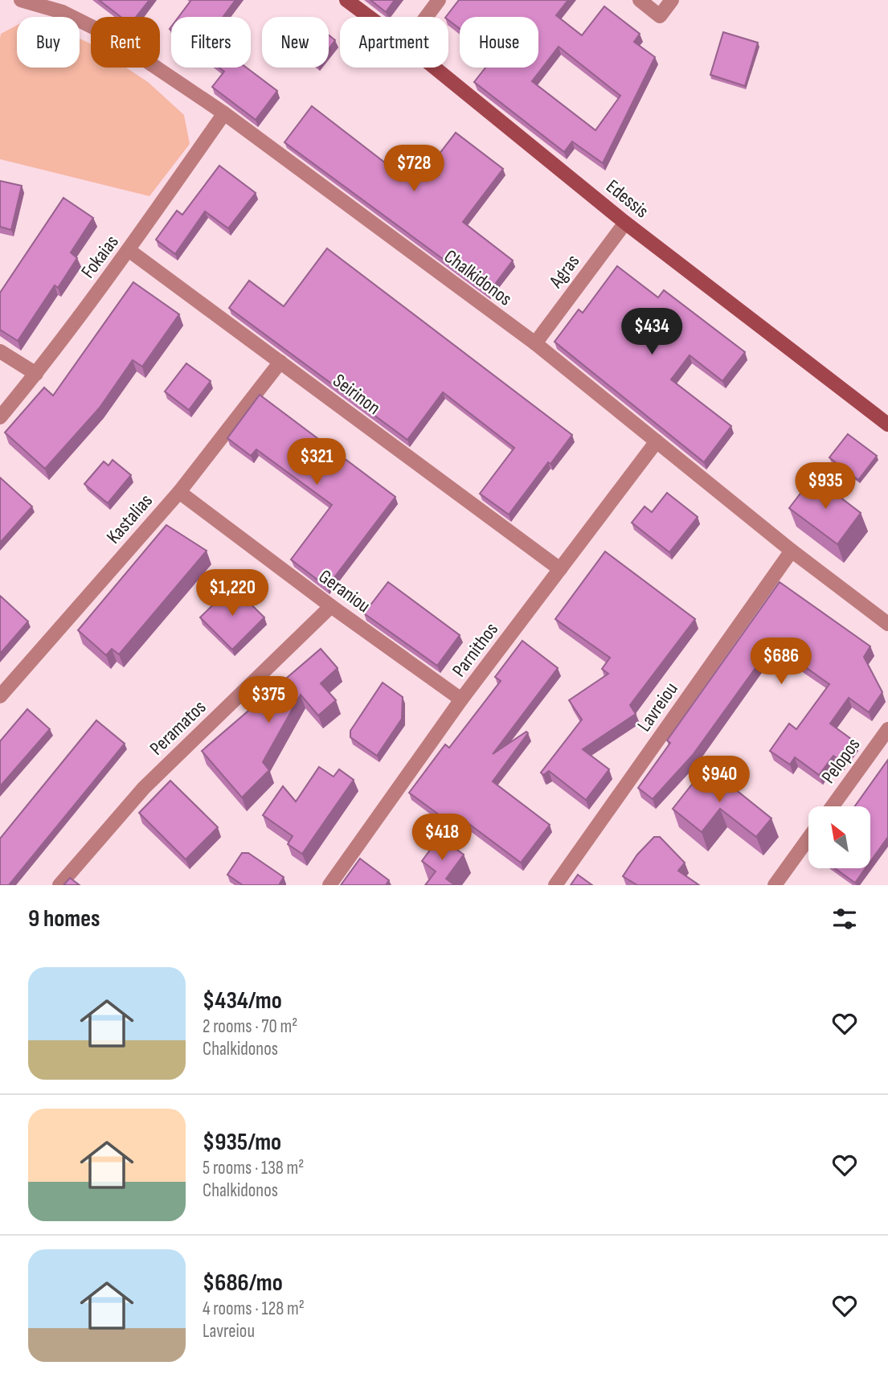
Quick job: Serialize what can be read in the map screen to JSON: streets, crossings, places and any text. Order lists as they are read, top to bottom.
{
  "streets": {
    "main road": ["Edessis"],
    "street": [
      "Fokaias",
      "Agras",
      "Chalkidonos",
      "Seirinon",
      "Kastalias",
      "Geraniou",
      "Parnithos",
      "Lavreiou",
      "Peramatos",
      "Pelopos"
    ]
  },
  "crossings": [
    ["Edessis", "Agras"],
    ["Fokaias", "Chalkidonos"],
    ["Fokaias", "Seirinon"],
    ["Agras", "Chalkidonos"],
    ["Chalkidonos", "Parnithos"],
    ["Chalkidonos", "Lavreiou"],
    ["Seirinon", "Kastalias"],
    ["Seirinon", "Parnithos"],
    ["Kastalias", "Geraniou"],
    ["Geraniou", "Parnithos"],
    ["Geraniou", "Peramatos"]
  ],
  "north": "top left",
  "page": {
    "chip": [
      "Buy",
      "Rent",
      "Filters",
      "New",
      "Apartment",
      "House"
    ],
    "price": [
      "$728",
      "$434",
      "$321",
      "$935",
      "$1,220",
      "$686",
      "$375",
      "$940",
      "$418"
    ],
    "heading": "9 homes",
    "list": [
      {
        "name": "$434/mo",
        "note": "2 rooms · 70 m² · Chalkidonos"
      },
      {
        "name": "$935/mo",
        "note": "5 rooms · 138 m² · Chalkidonos"
      },
      {
        "name": "$686/mo",
        "note": "4 rooms · 128 m² · Lavreiou"
      }
    ]
  }
}
